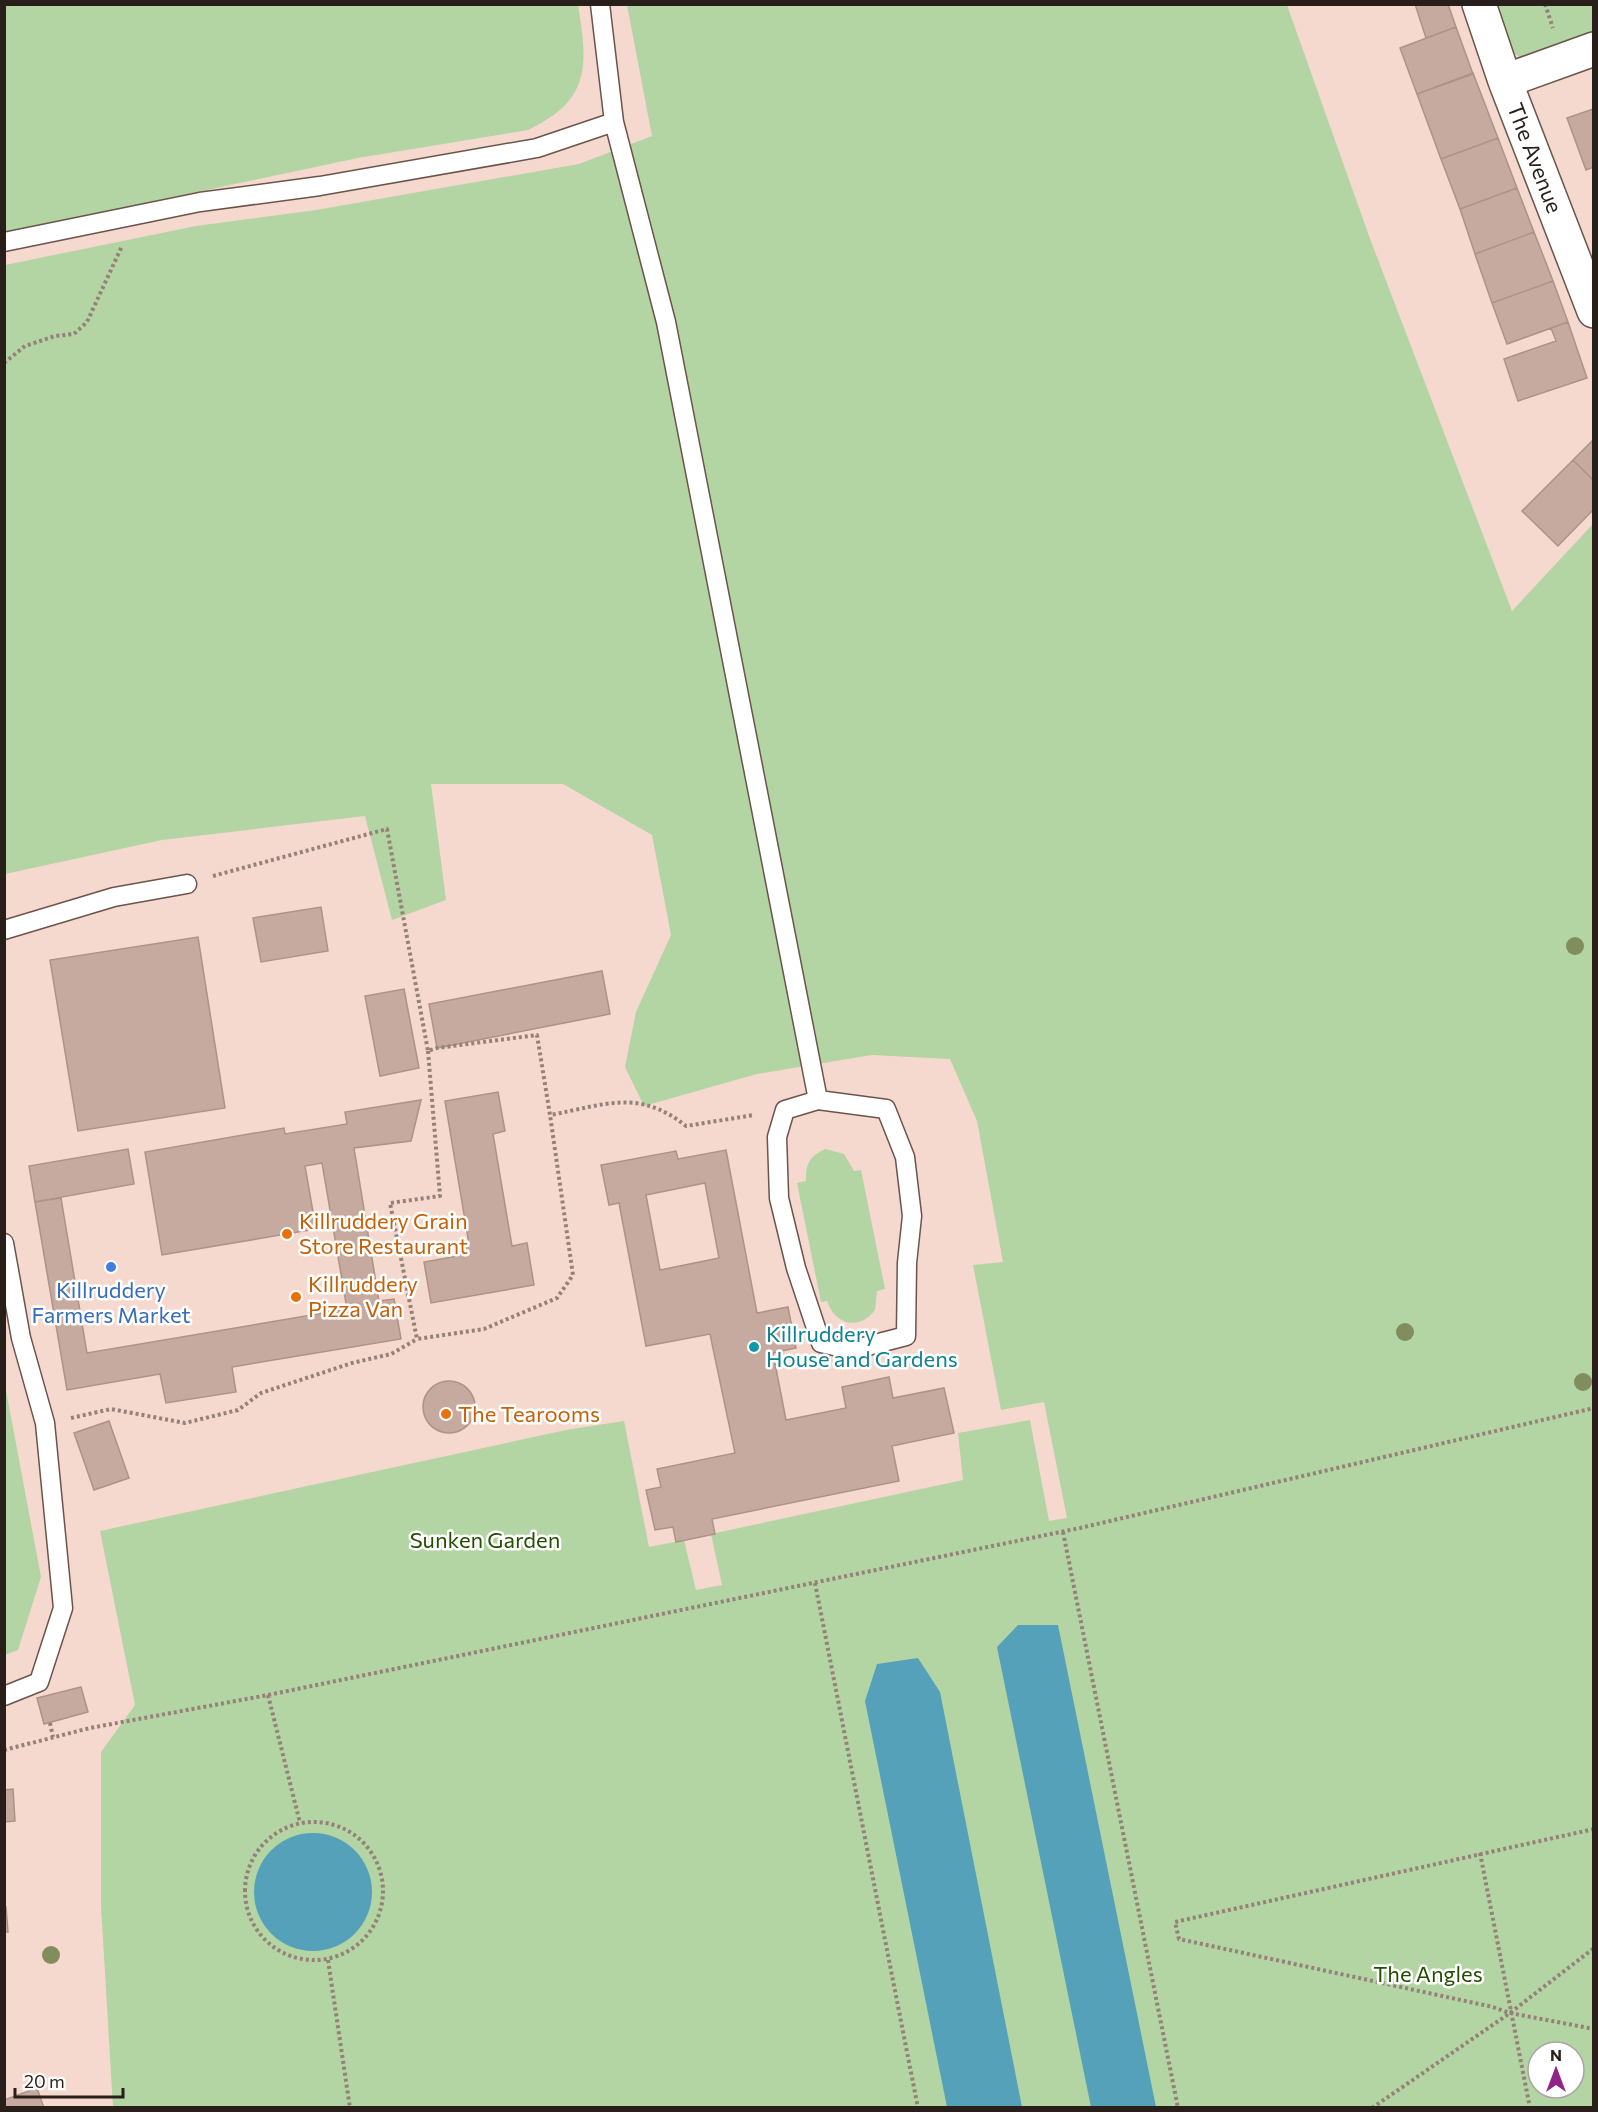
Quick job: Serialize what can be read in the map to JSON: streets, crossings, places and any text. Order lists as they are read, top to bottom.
{
  "streets": {
    "street": ["The Avenue"]
  },
  "parks": ["Sunken Garden", "The Angles"],
  "places": [
    "Killruddery Grain Store Restaurant",
    "Killruddery Farmers Market",
    "Killruddery Pizza Van",
    "Killruddery House and Gardens",
    "The Tearooms"
  ],
  "scale_bar": "20 m",
  "north": "top"
}
